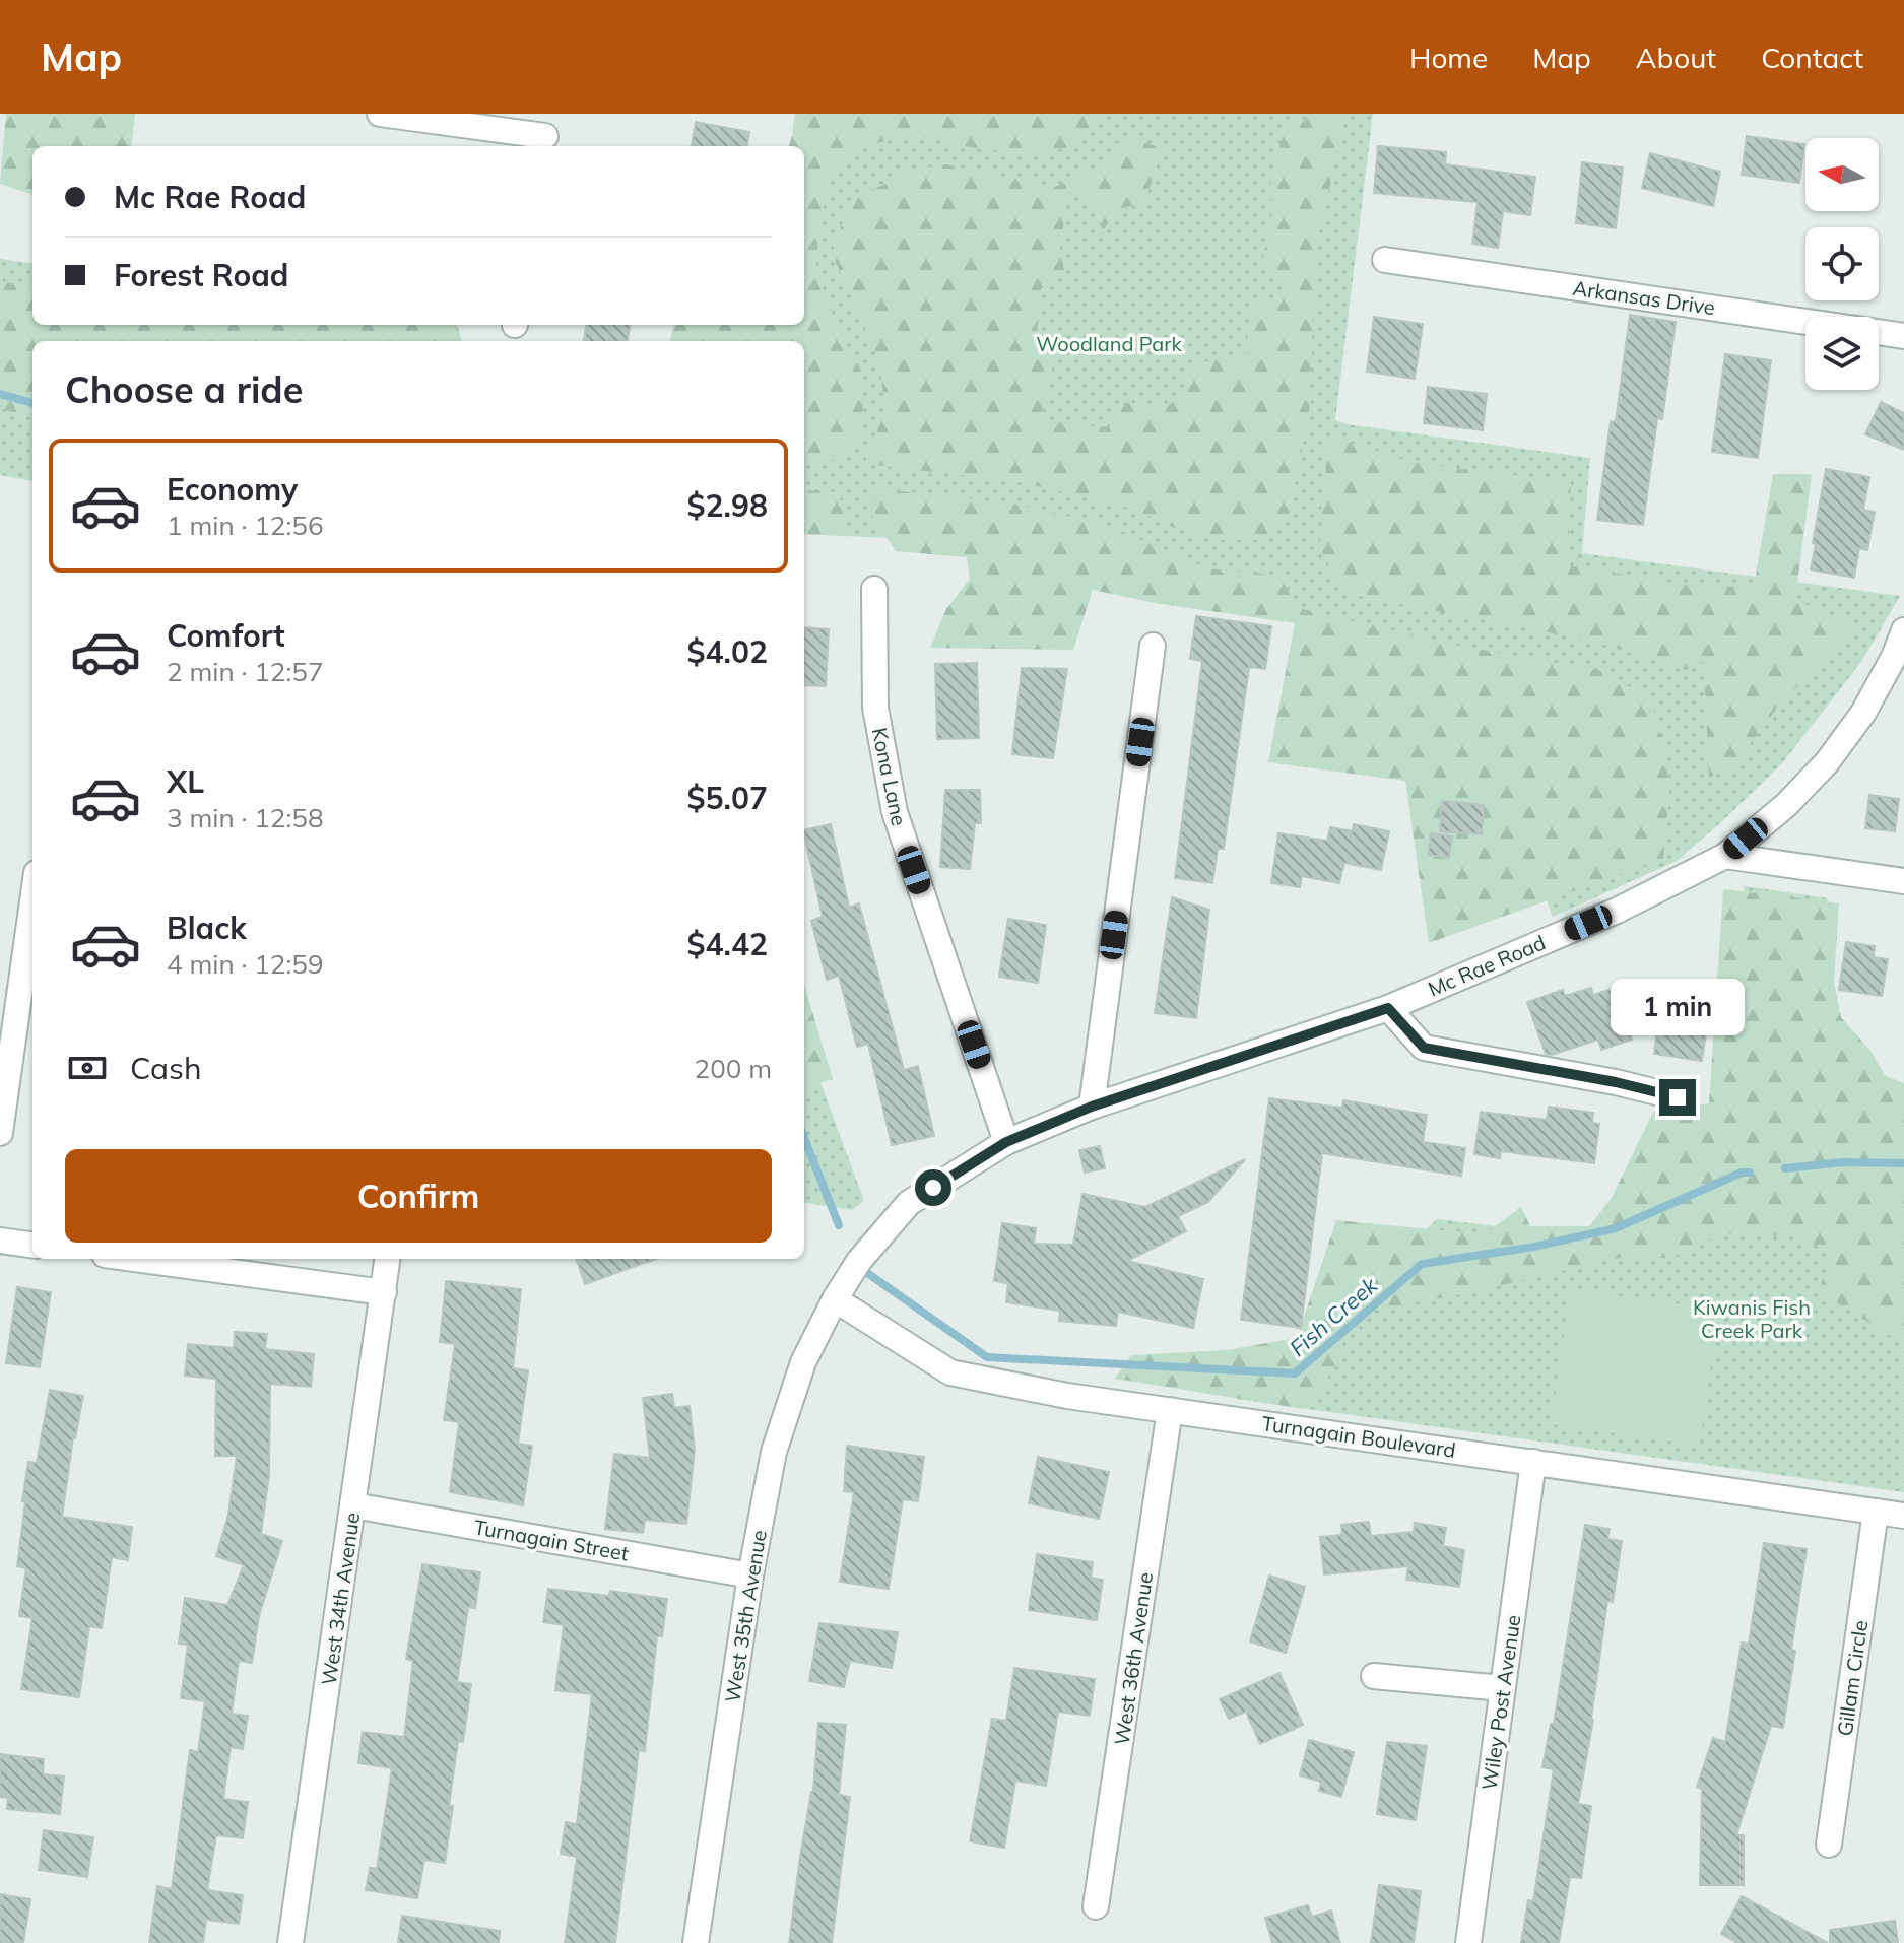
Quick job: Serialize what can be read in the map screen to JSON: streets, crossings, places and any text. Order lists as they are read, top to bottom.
{
  "streets": {
    "street": [
      "Arkansas Drive",
      "Kona Lane",
      "Mc Rae Road",
      "Turnagain Boulevard",
      "Turnagain Street",
      "West 34th Avenue",
      "West 35th Avenue",
      "West 36th Avenue",
      "Gillam Circle",
      "Wiley Post Avenue"
    ]
  },
  "crossings": [
    ["Kona Lane", "Mc Rae Road"],
    ["Mc Rae Road", "Turnagain Boulevard"],
    ["Mc Rae Road", "West 35th Avenue"],
    ["Turnagain Boulevard", "West 35th Avenue"],
    ["Turnagain Boulevard", "West 36th Avenue"],
    ["Turnagain Boulevard", "Gillam Circle"],
    ["Turnagain Boulevard", "Wiley Post Avenue"],
    ["Turnagain Street", "West 34th Avenue"],
    ["Turnagain Street", "West 35th Avenue"]
  ],
  "water": ["Fish Creek"],
  "parks": ["Woodland Park", "Kiwanis Fish Creek Park"],
  "north": "left",
  "page": {
    "header": "Map",
    "nav": [
      "Home",
      "Map",
      "About",
      "Contact"
    ],
    "banner": ["Mc Rae Road", "Forest Road"],
    "heading": "Choose a ride",
    "list": [
      {
        "name": "Economy",
        "note": "1 min · 12:56",
        "value": "$2.98"
      },
      {
        "name": "Comfort",
        "note": "2 min · 12:57",
        "value": "$4.02"
      },
      {
        "name": "XL",
        "note": "3 min · 12:58",
        "value": "$5.07"
      },
      {
        "name": "Black",
        "note": "4 min · 12:59",
        "value": "$4.42"
      }
    ],
    "bubble": "1 min",
    "pay": ["Cash", "200 m"],
    "buttons": "Confirm"
  }
}
